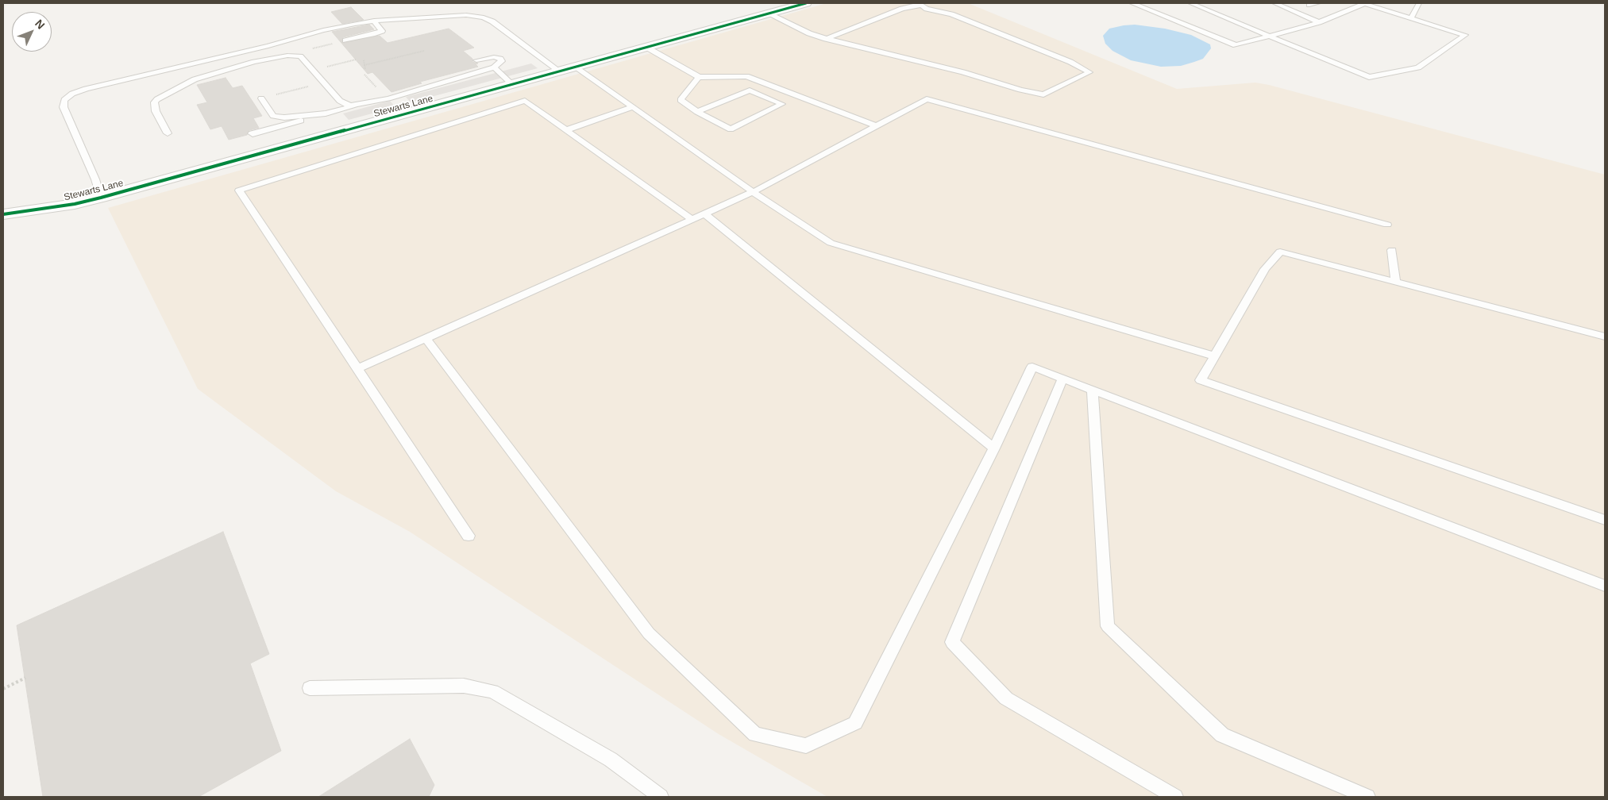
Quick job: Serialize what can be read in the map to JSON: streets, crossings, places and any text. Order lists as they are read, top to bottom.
{
  "streets": {
    "street": ["Stewarts Lane"]
  },
  "north": "top right"
}
